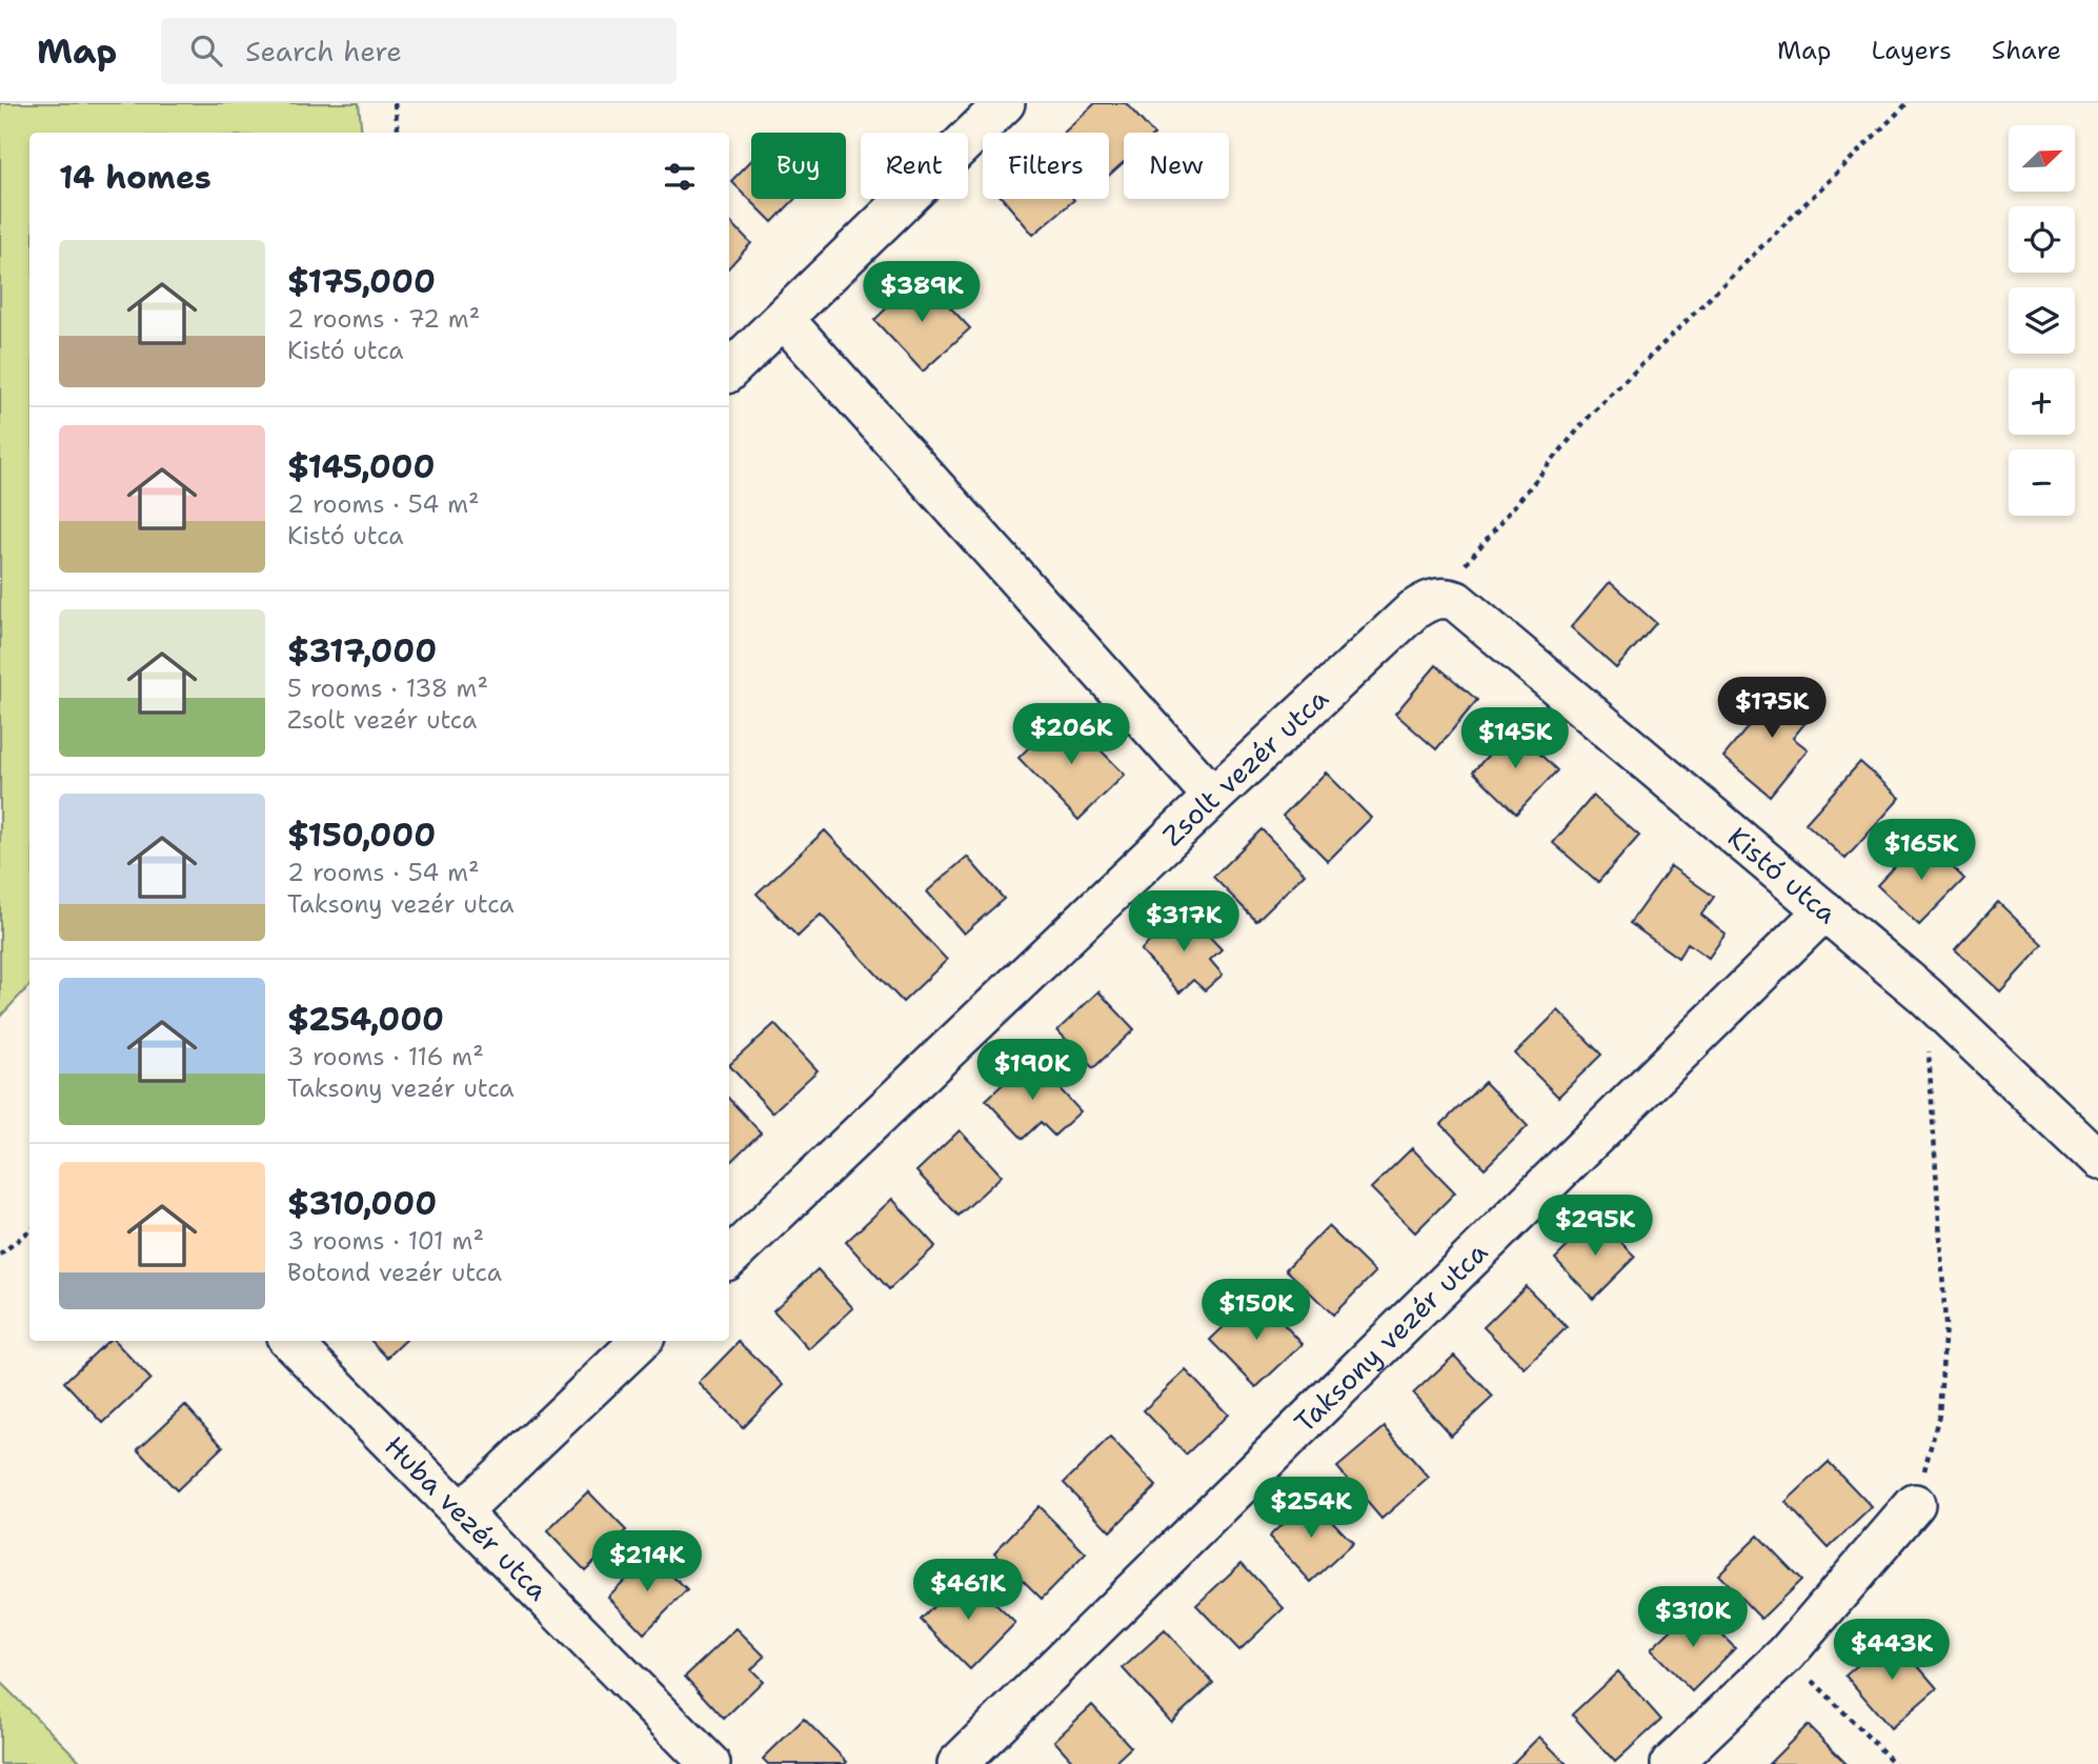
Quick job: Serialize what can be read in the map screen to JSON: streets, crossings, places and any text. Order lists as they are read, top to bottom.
{
  "streets": {
    "street": [
      "Zsolt vezér utca",
      "Kistó utca",
      "Taksony vezér utca",
      "Huba vezér utca"
    ]
  },
  "crossings": [
    ["Zsolt vezér utca", "Kistó utca"],
    ["Kistó utca", "Taksony vezér utca"]
  ],
  "north": "top right",
  "page": {
    "header": "Map",
    "search": "Search here",
    "nav": ["Map", "Layers", "Share"],
    "map_buttons": ["+", "−"],
    "chip": [
      "Buy",
      "Rent",
      "Filters",
      "New"
    ],
    "heading": "14 homes",
    "list": [
      {
        "name": "$175,000",
        "note": "2 rooms · 72 m² · Kistó utca"
      },
      {
        "name": "$145,000",
        "note": "2 rooms · 54 m² · Kistó utca"
      },
      {
        "name": "$317,000",
        "note": "5 rooms · 138 m² · Zsolt vezér utca"
      },
      {
        "name": "$150,000",
        "note": "2 rooms · 54 m² · Taksony vezér utca"
      },
      {
        "name": "$254,000",
        "note": "3 rooms · 116 m² · Taksony vezér utca"
      },
      {
        "name": "$310,000",
        "note": "3 rooms · 101 m² · Botond vezér utca"
      }
    ],
    "price": [
      "$389K",
      "$175K",
      "$206K",
      "$145K",
      "$165K",
      "$317K",
      "$190K",
      "$295K",
      "$150K",
      "$254K",
      "$214K",
      "$461K",
      "$310K",
      "$443K"
    ]
  }
}
